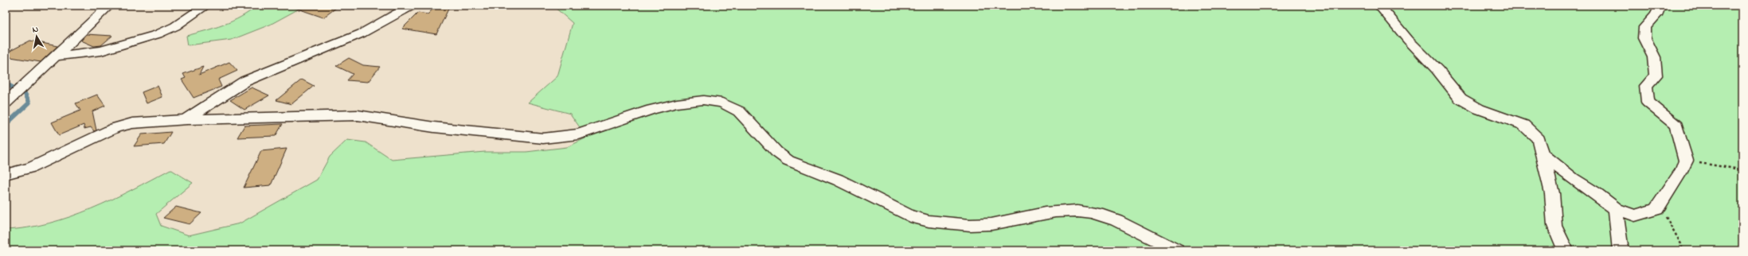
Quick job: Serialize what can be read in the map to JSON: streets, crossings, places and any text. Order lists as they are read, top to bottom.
{
  "north": "top"
}
